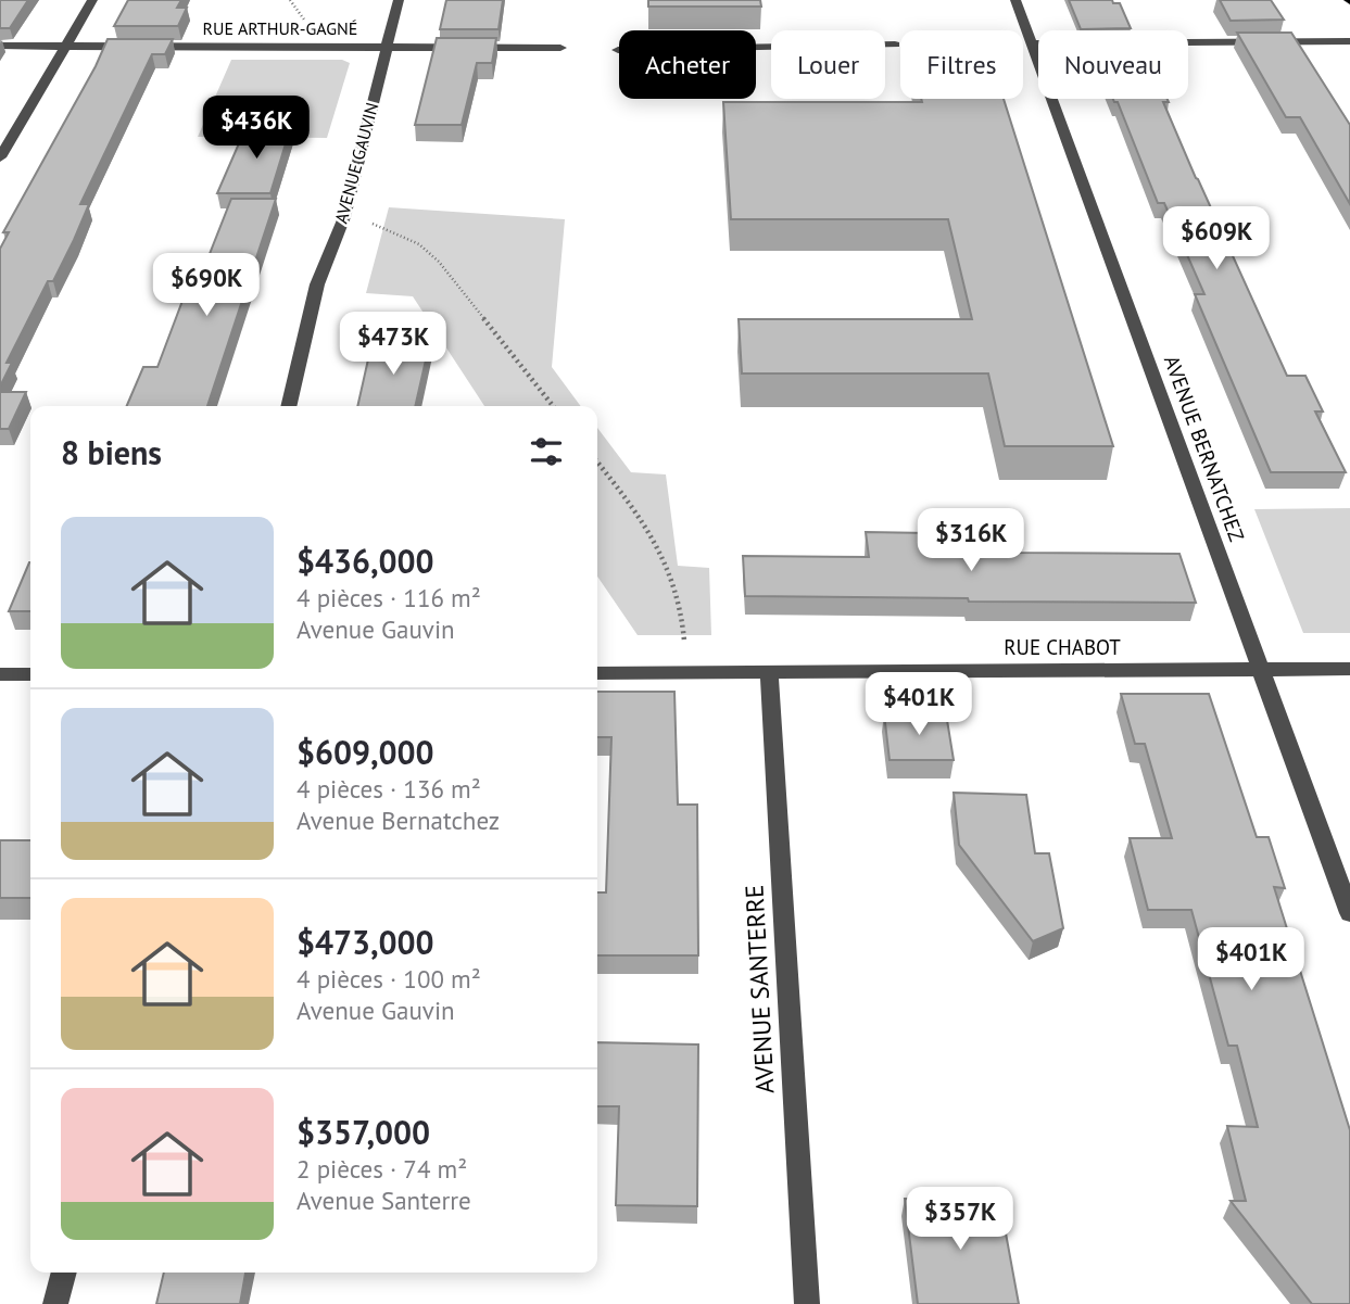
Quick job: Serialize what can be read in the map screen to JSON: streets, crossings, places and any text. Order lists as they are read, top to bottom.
{
  "streets": {
    "street": [
      "RUE ARTHUR-GAGNÉ",
      "AVENUE GAUVIN",
      "AVENUE BERNATCHEZ",
      "RUE CHABOT",
      "AVENUE SANTERRE"
    ]
  },
  "crossings": [
    ["RUE ARTHUR-GAGNÉ", "AVENUE GAUVIN"],
    ["AVENUE BERNATCHEZ", "RUE CHABOT"],
    ["RUE CHABOT", "AVENUE SANTERRE"]
  ],
  "page": {
    "chip": [
      "Acheter",
      "Louer",
      "Filtres",
      "Nouveau"
    ],
    "price": [
      "$436K",
      "$609K",
      "$690K",
      "$473K",
      "$316K",
      "$401K",
      "$401K",
      "$357K"
    ],
    "heading": "8 biens",
    "list": [
      {
        "name": "$436,000",
        "note": "4 pièces · 116 m² · Avenue Gauvin"
      },
      {
        "name": "$609,000",
        "note": "4 pièces · 136 m² · Avenue Bernatchez"
      },
      {
        "name": "$473,000",
        "note": "4 pièces · 100 m² · Avenue Gauvin"
      },
      {
        "name": "$357,000",
        "note": "2 pièces · 74 m² · Avenue Santerre"
      }
    ]
  }
}
